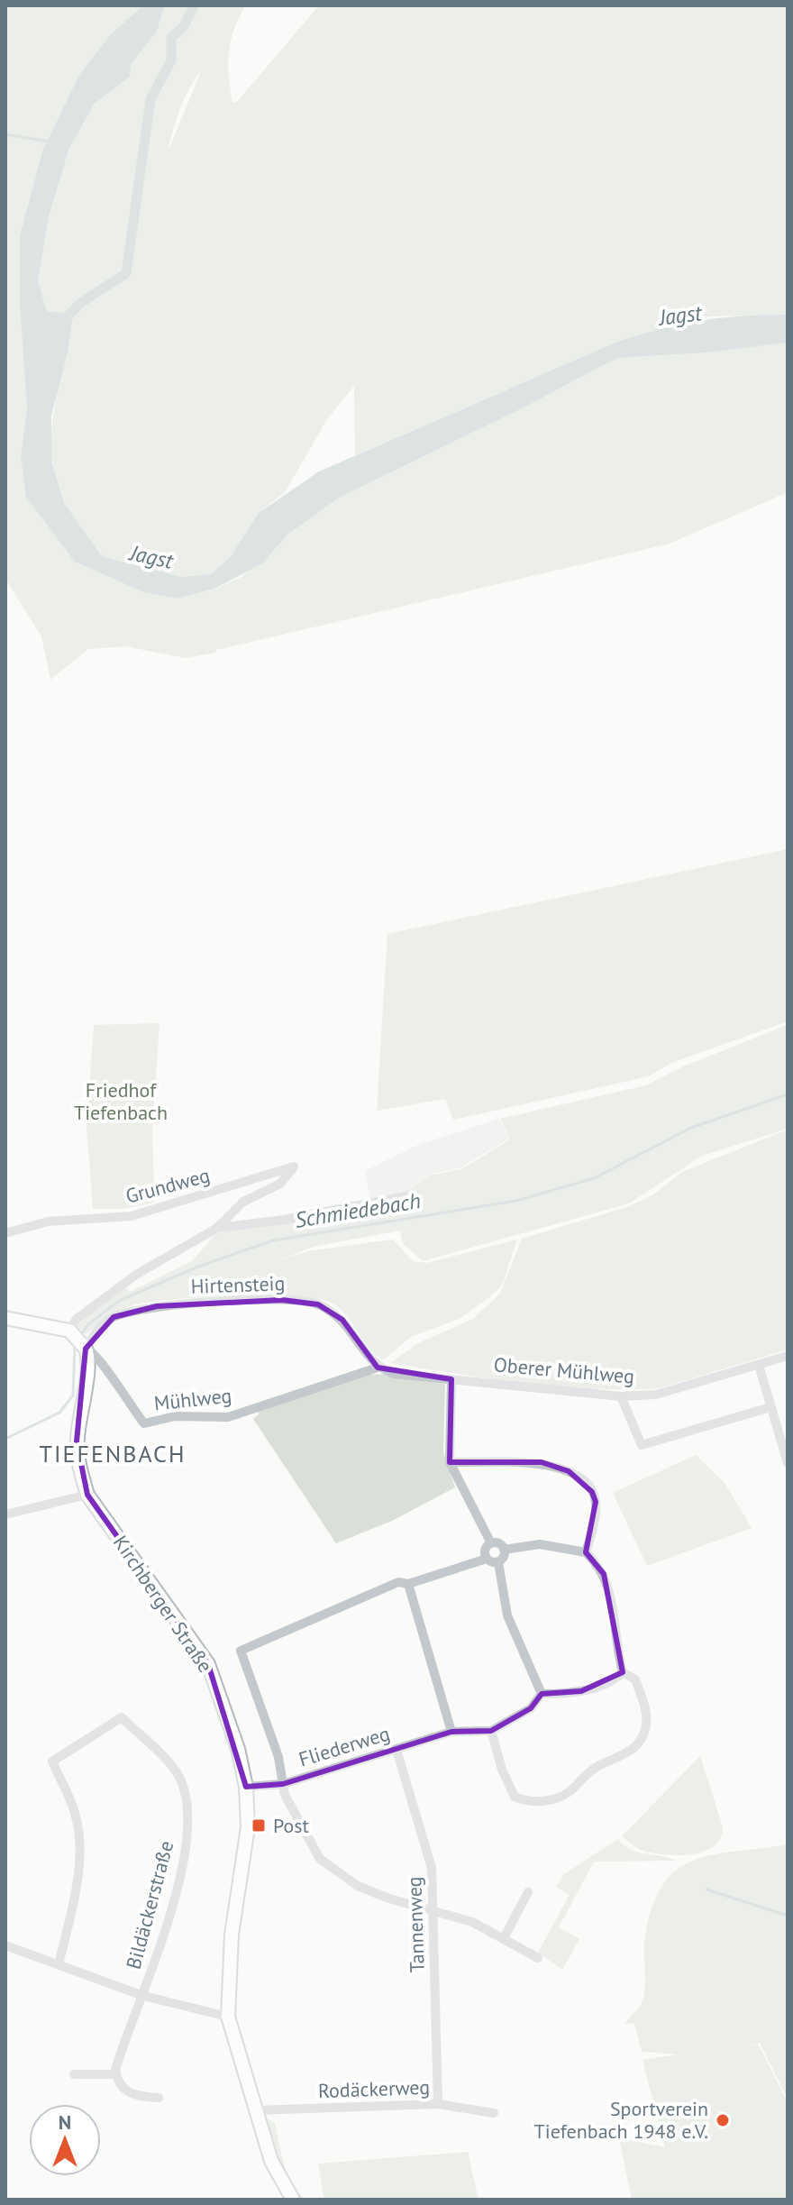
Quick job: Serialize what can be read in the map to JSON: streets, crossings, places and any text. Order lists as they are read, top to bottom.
{
  "streets": {
    "main road": ["Kirchberger Straße"],
    "street": [
      "Grundweg",
      "Hirtensteig",
      "Oberer Mühlweg",
      "Mühlweg",
      "Fliederweg",
      "Bildäckerstraße",
      "Tannenweg",
      "Rodäckerweg"
    ]
  },
  "crossings": [
    ["Hirtensteig", "Oberer Mühlweg"],
    ["Hirtensteig", "Mühlweg"],
    ["Hirtensteig", "Kirchberger Straße"],
    ["Oberer Mühlweg", "Mühlweg"],
    ["Mühlweg", "Kirchberger Straße"],
    ["Kirchberger Straße", "Fliederweg"],
    ["Kirchberger Straße", "Rodäckerweg"],
    ["Fliederweg", "Tannenweg"],
    ["Tannenweg", "Rodäckerweg"]
  ],
  "districts": ["TIEFENBACH"],
  "water": ["Jagst", "Schmiedebach"],
  "parks": ["Friedhof Tiefenbach"],
  "places": {
    "transit": ["Post"],
    "other": ["Sportverein Tiefenbach 1948 e.V."]
  },
  "north": "top"
}
